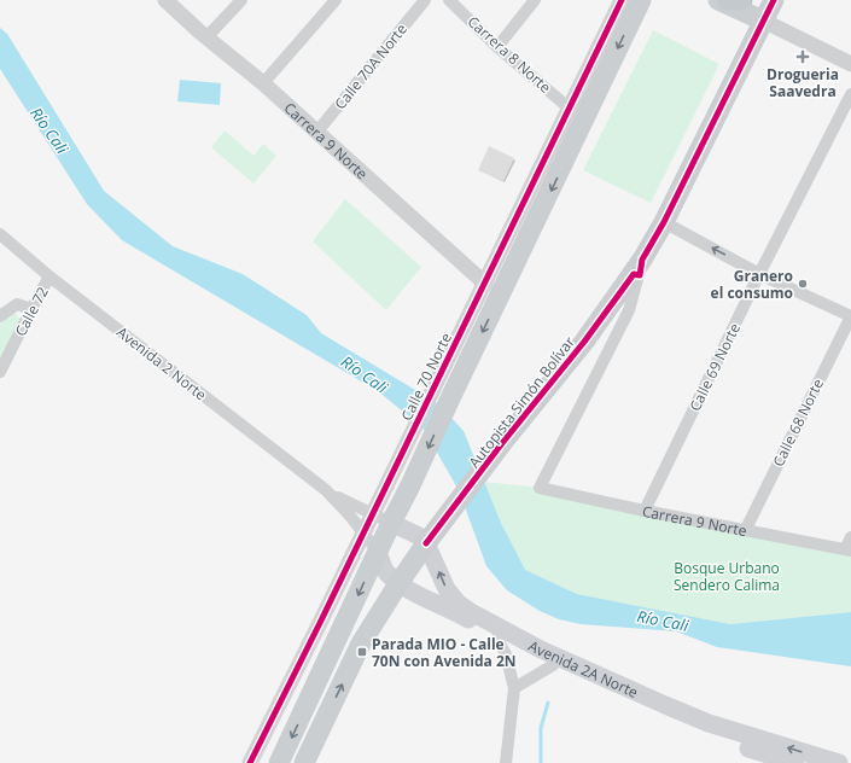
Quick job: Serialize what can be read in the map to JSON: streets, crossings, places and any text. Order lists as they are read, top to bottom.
{
  "streets": {
    "main road": ["Autopista Simón Bolívar", "Avenida 2A Norte"],
    "street": [
      "Carrera 8 Norte",
      "Calle 70A Norte",
      "Carrera 9 Norte",
      "Calle 72",
      "Avenida 2 Norte",
      "Calle 69 Norte",
      "Calle 70 Norte",
      "Calle 68 Norte"
    ]
  },
  "crossings": [
    ["Carrera 8 Norte", "Calle 70 Norte"],
    ["Calle 70A Norte", "Carrera 9 Norte"],
    ["Carrera 9 Norte", "Calle 69 Norte"],
    ["Carrera 9 Norte", "Calle 70 Norte"],
    ["Carrera 9 Norte", "Autopista Simón Bolívar"],
    ["Carrera 9 Norte", "Calle 68 Norte"],
    ["Calle 72", "Avenida 2 Norte"],
    ["Avenida 2 Norte", "Calle 70 Norte"],
    ["Avenida 2 Norte", "Avenida 2A Norte"],
    ["Calle 70 Norte", "Avenida 2A Norte"],
    ["Autopista Simón Bolívar", "Avenida 2A Norte"]
  ],
  "one_way": ["Avenida 2A Norte"],
  "water": ["Río Cali"],
  "parks": ["Bosque Urbano Sendero Calima"],
  "places": {
    "health": ["Drogueria Saavedra"],
    "other": ["Granero el consumo"],
    "transit": ["Parada MIO - Calle 70N con Avenida 2N"]
  }
}
